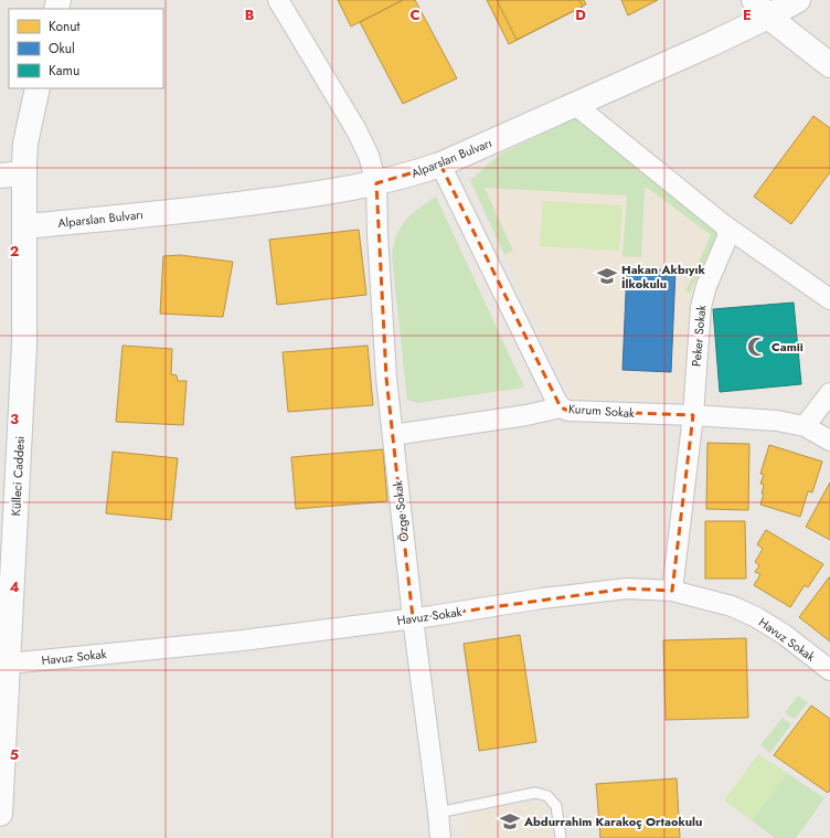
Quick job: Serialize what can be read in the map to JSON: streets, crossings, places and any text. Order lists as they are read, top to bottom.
{
  "streets": {
    "street": [
      "Alparslan Bulvarı",
      "Peker Sokak",
      "Kurum Sokak",
      "Külleci Caddesi",
      "Özge Sokak",
      "Havuz Sokak"
    ]
  },
  "crossings": [
    ["Alparslan Bulvarı", "Kurum Sokak"],
    ["Alparslan Bulvarı", "Külleci Caddesi"],
    ["Alparslan Bulvarı", "Özge Sokak"],
    ["Peker Sokak", "Kurum Sokak"],
    ["Peker Sokak", "Havuz Sokak"],
    ["Külleci Caddesi", "Havuz Sokak"],
    ["Özge Sokak", "Havuz Sokak"]
  ],
  "places": {
    "school or university": ["Hakan Akbıyık İlkokulu", "Abdurrahim Karakoç Ortaokulu"],
    "mosque": ["Camii"]
  },
  "legend": ["Konut", "Okul", "Kamu"],
  "grid": {
    "columns": [
      "B",
      "C",
      "D",
      "E"
    ],
    "rows": [
      "2",
      "3",
      "4",
      "5"
    ]
  }
}
